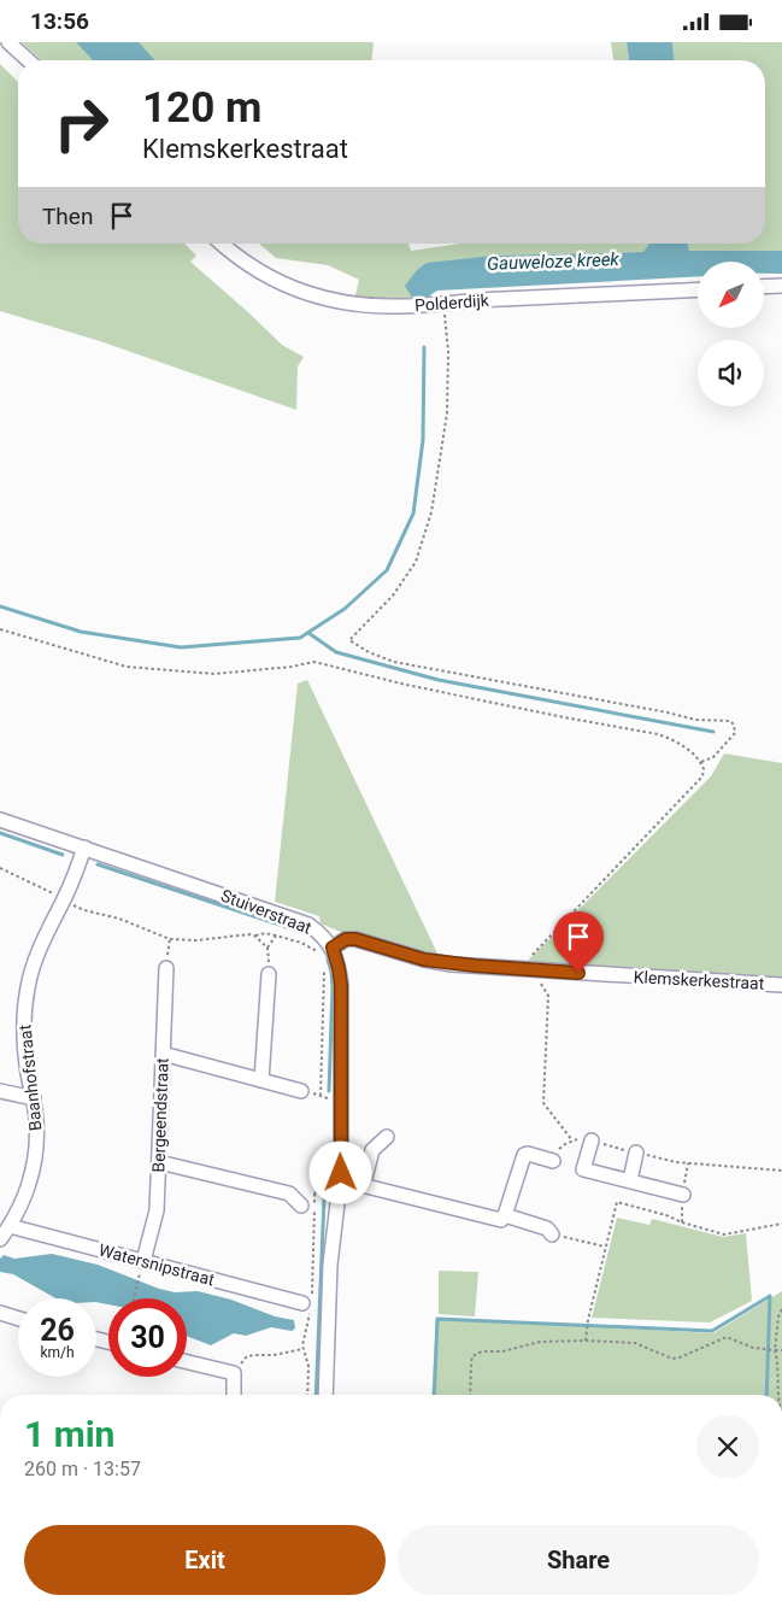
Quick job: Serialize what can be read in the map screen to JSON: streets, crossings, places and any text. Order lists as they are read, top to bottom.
{
  "streets": {
    "street": [
      "Polderdijk",
      "Stuiverstraat",
      "Klemskerkestraat",
      "Baanhofstraat",
      "Bergeendstraat",
      "Watersnipstraat"
    ]
  },
  "crossings": [
    ["Stuiverstraat", "Klemskerkestraat"],
    ["Stuiverstraat", "Baanhofstraat"],
    ["Baanhofstraat", "Watersnipstraat"],
    ["Bergeendstraat", "Watersnipstraat"]
  ],
  "water": ["Gauweloze kreek"],
  "north": "bottom left",
  "page": {
    "status": "13:56",
    "turn": ["120 m", "Klemskerkestraat"],
    "then": "Then",
    "speed": "26 km/h",
    "limit": "30",
    "heading": ["1 min", "260 m · 13:57"],
    "buttons": ["Exit", "Share"]
  }
}
